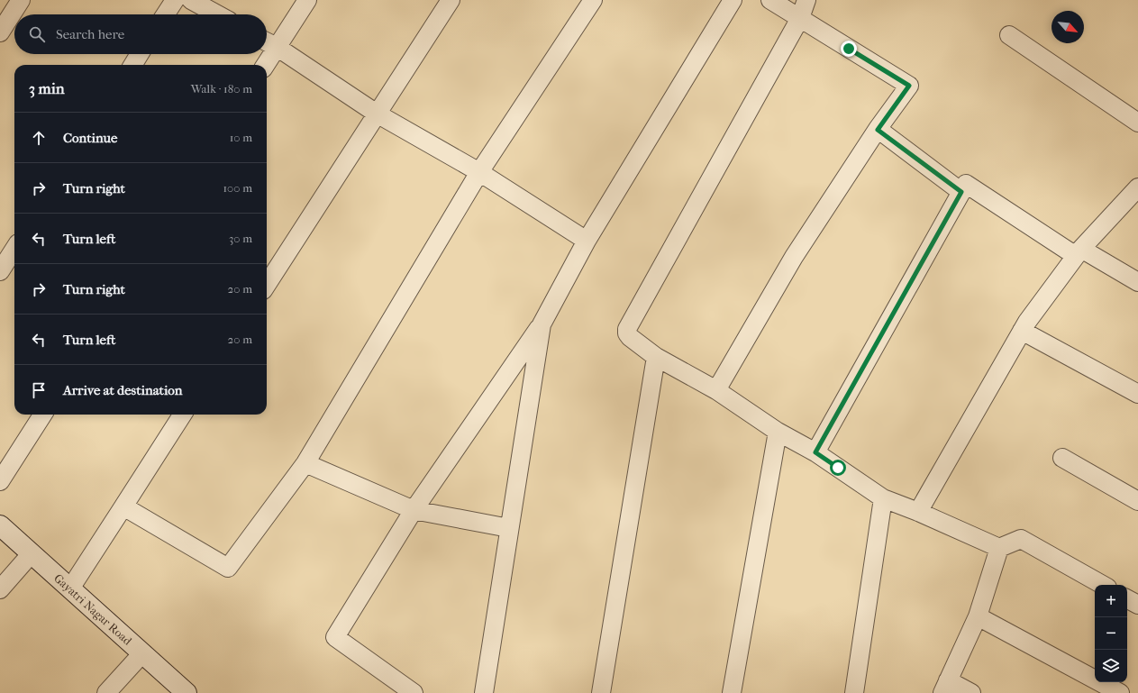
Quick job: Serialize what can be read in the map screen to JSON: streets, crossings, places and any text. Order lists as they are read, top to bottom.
{
  "streets": {
    "street": ["Gayatri Nagar Road"]
  },
  "north": "bottom right",
  "page": {
    "search": "Search here",
    "heading": ["3 min", "Walk · 180 m"],
    "list": [
      ["Continue", "10 m"],
      ["Turn right", "100 m"],
      ["Turn left", "30 m"],
      ["Turn right", "20 m"],
      ["Turn left", "20 m"],
      "Arrive at destination"
    ],
    "map_buttons": ["+", "−"]
  }
}
